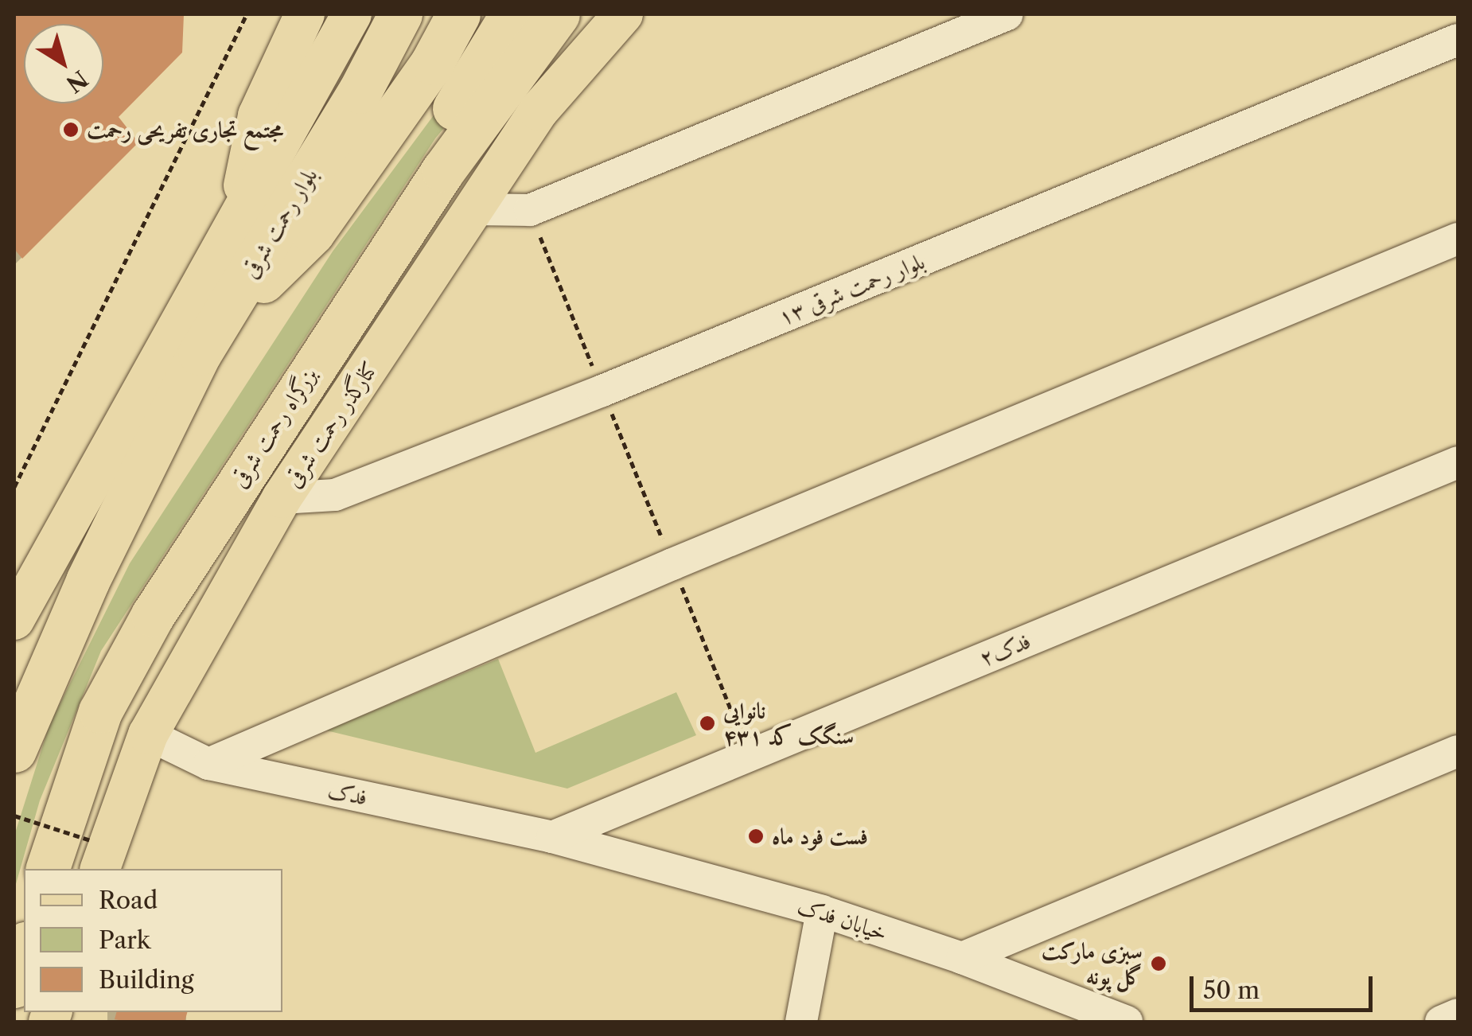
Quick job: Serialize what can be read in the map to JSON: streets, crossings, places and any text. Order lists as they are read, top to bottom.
{
  "streets": {
    "highway": ["بلوار رحمت شرقی", "بزرگراه رحمت شرقی"],
    "main road": ["کنارگذر رحمت شرقی"],
    "street": [
      "بلوار رحمت شرقی ۱۳",
      "فدک۲",
      "فدک",
      "خیابان فدک"
    ]
  },
  "crossings": [
    ["بلوار رحمت شرقی ۱۳", "کنارگذر رحمت شرقی"],
    ["کنارگذر رحمت شرقی", "فدک"],
    ["فدک۲", "فدک"],
    ["فدک۲", "خیابان فدک"],
    ["فدک", "خیابان فدک"]
  ],
  "places": [
    "مجتمع تجاری تفریحی رحمت",
    "نانوایی سنگک کد ۴۳۱",
    "فست فود ماه",
    "سبزی مارکت گل پونه"
  ],
  "legend": ["Road", "Park", "Building"],
  "scale_bar": "50 m",
  "north": "bottom right"
}
